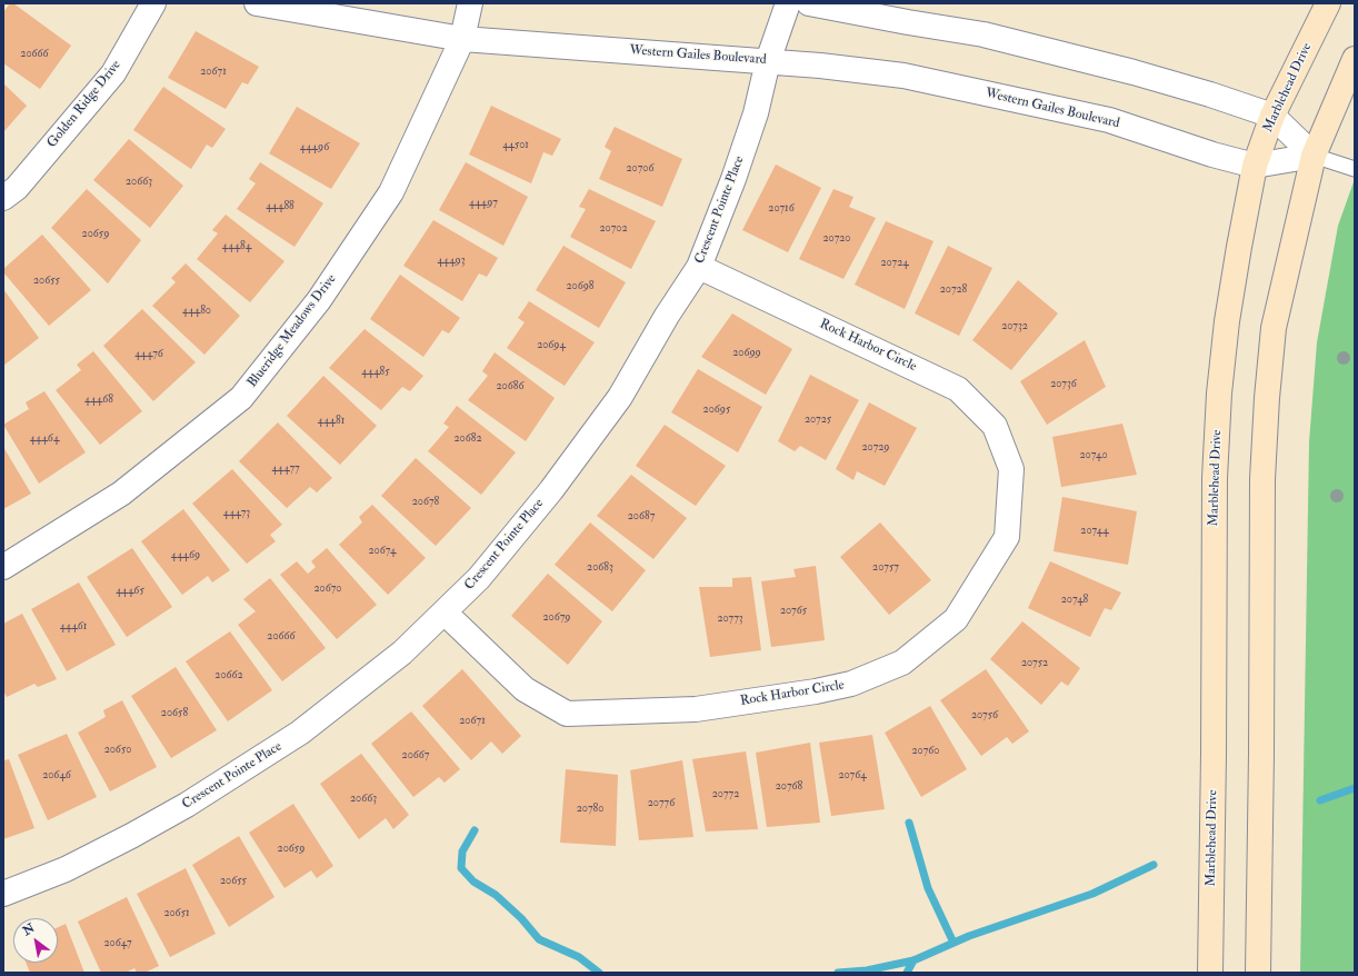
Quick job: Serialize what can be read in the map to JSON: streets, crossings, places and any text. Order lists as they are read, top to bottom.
{
  "streets": {
    "street": [
      "Western Gailes Boulevard",
      "Marblehead Drive",
      "Golden Ridge Drive",
      "Crescent Pointe Place",
      "Blueridge Meadows Drive",
      "Rock Harbor Circle"
    ]
  },
  "crossings": [
    ["Western Gailes Boulevard", "Marblehead Drive"],
    ["Western Gailes Boulevard", "Crescent Pointe Place"],
    ["Western Gailes Boulevard", "Blueridge Meadows Drive"],
    ["Crescent Pointe Place", "Rock Harbor Circle"]
  ],
  "house_numbers": [
    "20666",
    "20671",
    "44501",
    "44496",
    "20706",
    "20663",
    "44497",
    "44488",
    "20716",
    "20702",
    "20659",
    "20720",
    "44484",
    "44493",
    "20724",
    "20655",
    "20698",
    "20728",
    "44480",
    "20732",
    "20694",
    "20699",
    "44476",
    "44485",
    "20736",
    "20686",
    "44468",
    "20695",
    "20725",
    "44481",
    "44464",
    "20682",
    "20729",
    "20740",
    "44477",
    "20678",
    "44473",
    "20687",
    "20744",
    "20674",
    "44469",
    "20683",
    "20757",
    "20670",
    "44465",
    "20748",
    "20765",
    "20679",
    "20773",
    "44461",
    "20666",
    "20752",
    "20662",
    "20658",
    "20756",
    "20671",
    "20650",
    "20760",
    "20667",
    "20646",
    "20764",
    "20768",
    "20772",
    "20663",
    "20776",
    "20780",
    "20659",
    "20655",
    "20651",
    "20647"
  ],
  "north": "top left"
}
